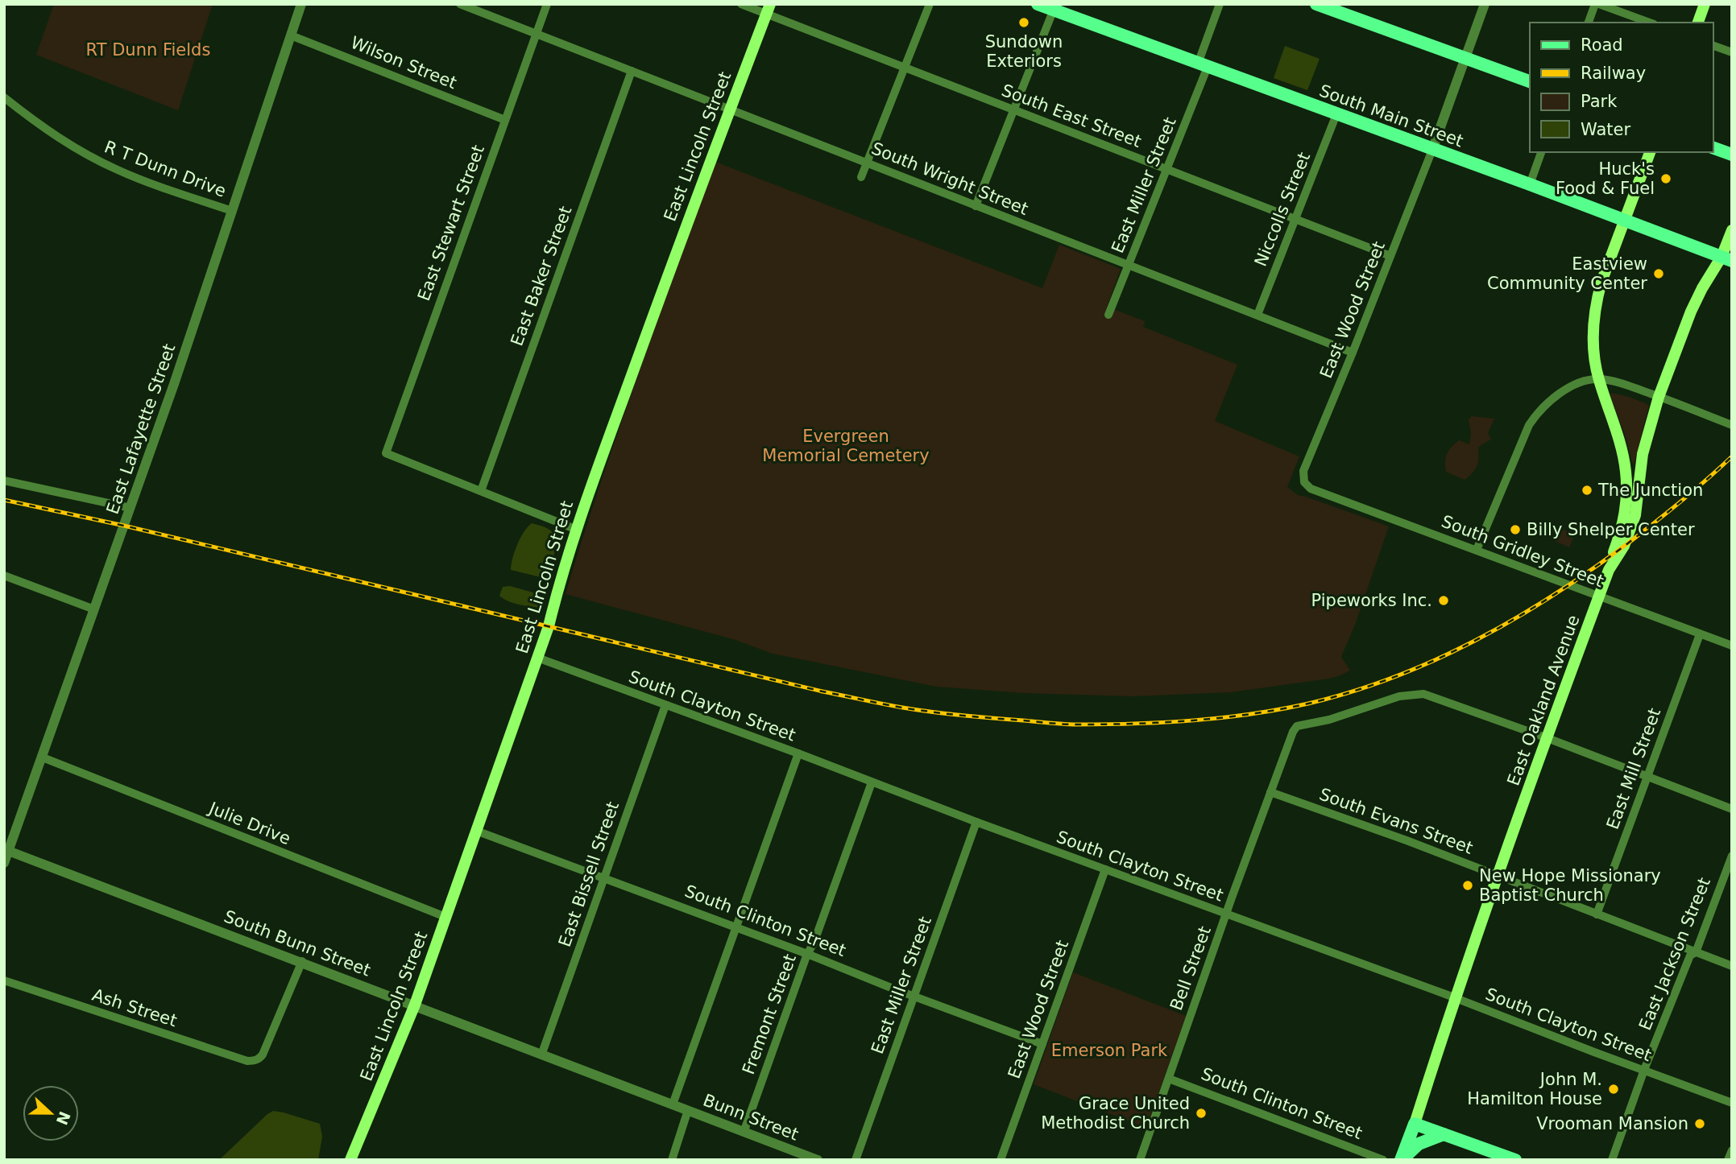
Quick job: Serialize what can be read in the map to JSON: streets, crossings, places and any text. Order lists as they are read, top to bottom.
{
  "streets": {
    "main road": ["South Main Street", "East Lincoln Street", "East Oakland Avenue"],
    "street": [
      "Wilson Street",
      "South East Street",
      "R T Dunn Drive",
      "South Wright Street",
      "East Miller Street",
      "Niccolls Street",
      "East Stewart Street",
      "East Baker Street",
      "East Wood Street",
      "East Lafayette Street",
      "South Gridley Street",
      "South Clayton Street",
      "East Mill Street",
      "South Evans Street",
      "Julie Drive",
      "East Bissell Street",
      "South Clinton Street",
      "South Bunn Street",
      "East Jackson Street",
      "Bell Street",
      "Ash Street",
      "Fremont Street",
      "Bunn Street"
    ]
  },
  "crossings": [
    ["Wilson Street", "East Stewart Street"],
    ["Wilson Street", "East Lafayette Street"],
    ["South East Street", "East Lincoln Street"],
    ["South East Street", "East Miller Street"],
    ["South East Street", "Niccolls Street"],
    ["South East Street", "East Wood Street"],
    ["South Main Street", "East Miller Street"],
    ["South Main Street", "Niccolls Street"],
    ["South Main Street", "East Wood Street"],
    ["South Main Street", "East Oakland Avenue"],
    ["East Lincoln Street", "South Wright Street"],
    ["East Lincoln Street", "South Clayton Street"],
    ["East Lincoln Street", "Julie Drive"],
    ["East Lincoln Street", "South Clinton Street"],
    ["East Lincoln Street", "South Bunn Street"],
    ["R T Dunn Drive", "East Lafayette Street"],
    ["South Wright Street", "East Miller Street"],
    ["South Wright Street", "Niccolls Street"],
    ["South Wright Street", "East Stewart Street"],
    ["South Wright Street", "East Baker Street"],
    ["South Wright Street", "East Wood Street"],
    ["East Miller Street", "South Clayton Street"],
    ["East Miller Street", "South Clinton Street"],
    ["East Stewart Street", "East Baker Street"],
    ["East Wood Street", "South Gridley Street"],
    ["East Wood Street", "South Clayton Street"],
    ["East Wood Street", "South Clinton Street"],
    ["East Lafayette Street", "Julie Drive"],
    ["East Lafayette Street", "South Bunn Street"],
    ["South Gridley Street", "East Oakland Avenue"],
    ["South Gridley Street", "East Mill Street"],
    ["East Oakland Avenue", "South Clayton Street"],
    ["East Oakland Avenue", "South Evans Street"],
    ["East Oakland Avenue", "Bell Street"],
    ["South Clayton Street", "East Bissell Street"],
    ["South Clayton Street", "East Jackson Street"],
    ["South Clayton Street", "Bell Street"],
    ["South Clayton Street", "Fremont Street"],
    ["East Mill Street", "South Evans Street"],
    ["South Evans Street", "East Jackson Street"],
    ["South Evans Street", "Bell Street"],
    ["East Bissell Street", "South Clinton Street"],
    ["East Bissell Street", "South Bunn Street"],
    ["South Clinton Street", "Bell Street"],
    ["South Clinton Street", "Fremont Street"],
    ["South Bunn Street", "Ash Street"],
    ["South Bunn Street", "Bunn Street"],
    ["Fremont Street", "Bunn Street"]
  ],
  "parks": ["RT Dunn Fields", "Evergreen Memorial Cemetery", "Emerson Park"],
  "places": [
    "Sundown Exteriors",
    "Huck's Food & Fuel",
    "Eastview Community Center",
    "The Junction",
    "Billy Shelper Center",
    "Pipeworks Inc.",
    "New Hope Missionary Baptist Church",
    "John M. Hamilton House",
    "Grace United Methodist Church",
    "Vrooman Mansion"
  ],
  "legend": [
    "Road",
    "Railway",
    "Park",
    "Water"
  ],
  "north": "right"
}
